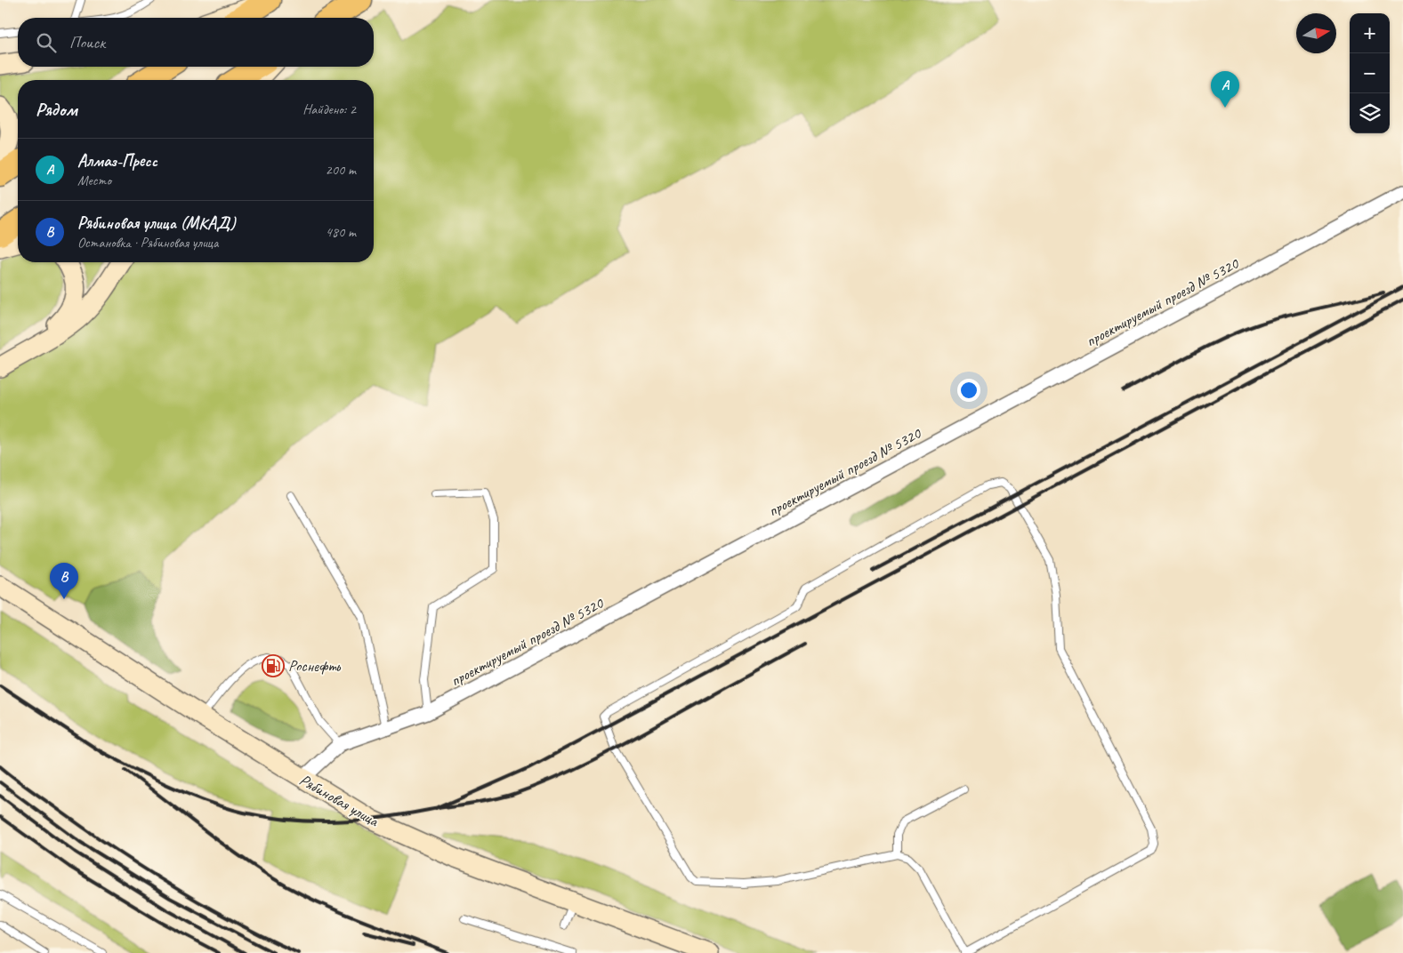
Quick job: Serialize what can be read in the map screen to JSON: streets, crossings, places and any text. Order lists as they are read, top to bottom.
{
  "streets": {
    "street": ["проектируемый проезд № 5320", "Рябиновая улица"]
  },
  "crossings": [
    ["проектируемый проезд № 5320", "Рябиновая улица"]
  ],
  "places": {
    "fuel station": ["Роснефть"]
  },
  "north": "right",
  "page": {
    "map_buttons": ["+", "−"],
    "search": "Поиск",
    "pins": ["A", "B"],
    "heading": ["Рядом", "Найдено: 2"],
    "list": [
      {
        "mark": "A",
        "name": "Алмаз-Пресс",
        "note": "Место",
        "value": "200 m"
      },
      {
        "mark": "B",
        "name": "Рябиновая улица (МКАД)",
        "note": "Остановка · Рябиновая улица",
        "value": "480 m"
      }
    ]
  }
}
